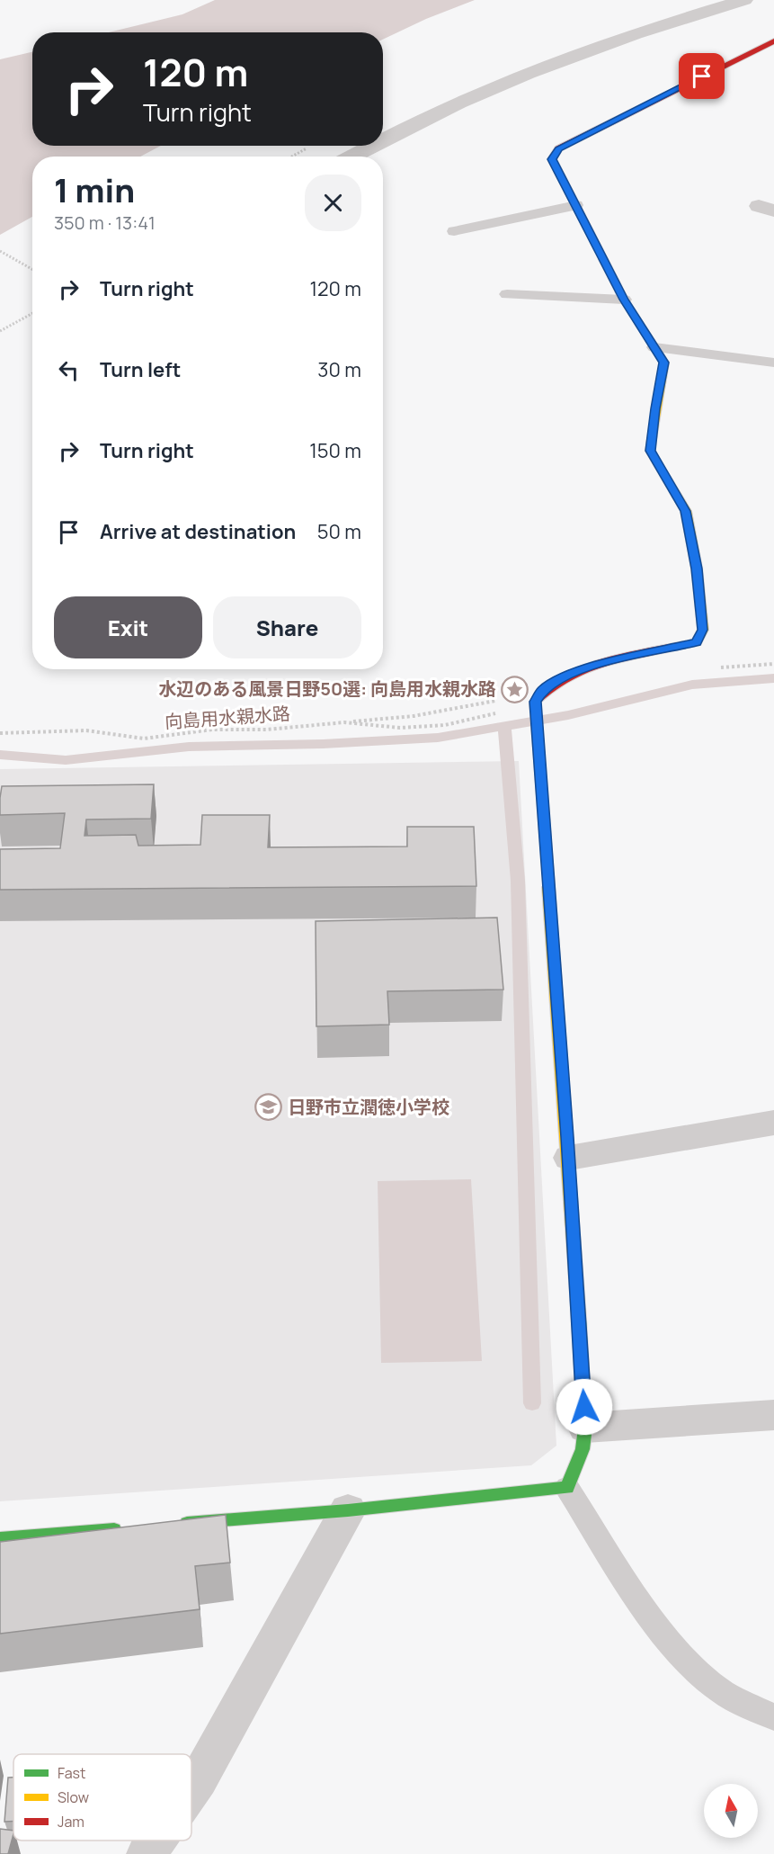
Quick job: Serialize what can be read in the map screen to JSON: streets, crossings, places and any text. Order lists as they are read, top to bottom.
{
  "streets": {
    "path": ["向島用水親水路"]
  },
  "places": {
    "place": ["水辺のある風景日野50選: 向島用水親水路"],
    "school or university": ["日野市立潤徳小学校"]
  },
  "legend": ["Fast", "Slow", "Jam"],
  "north": "top",
  "page": {
    "turn": ["120 m", "Turn right"],
    "heading": ["1 min", "350 m · 13:41"],
    "list": [
      {
        "name": "Turn right",
        "value": "120 m"
      },
      {
        "name": "Turn left",
        "value": "30 m"
      },
      {
        "name": "Turn right",
        "value": "150 m"
      },
      {
        "name": "Arrive at destination",
        "value": "50 m"
      }
    ],
    "buttons": ["Exit", "Share"]
  }
}
